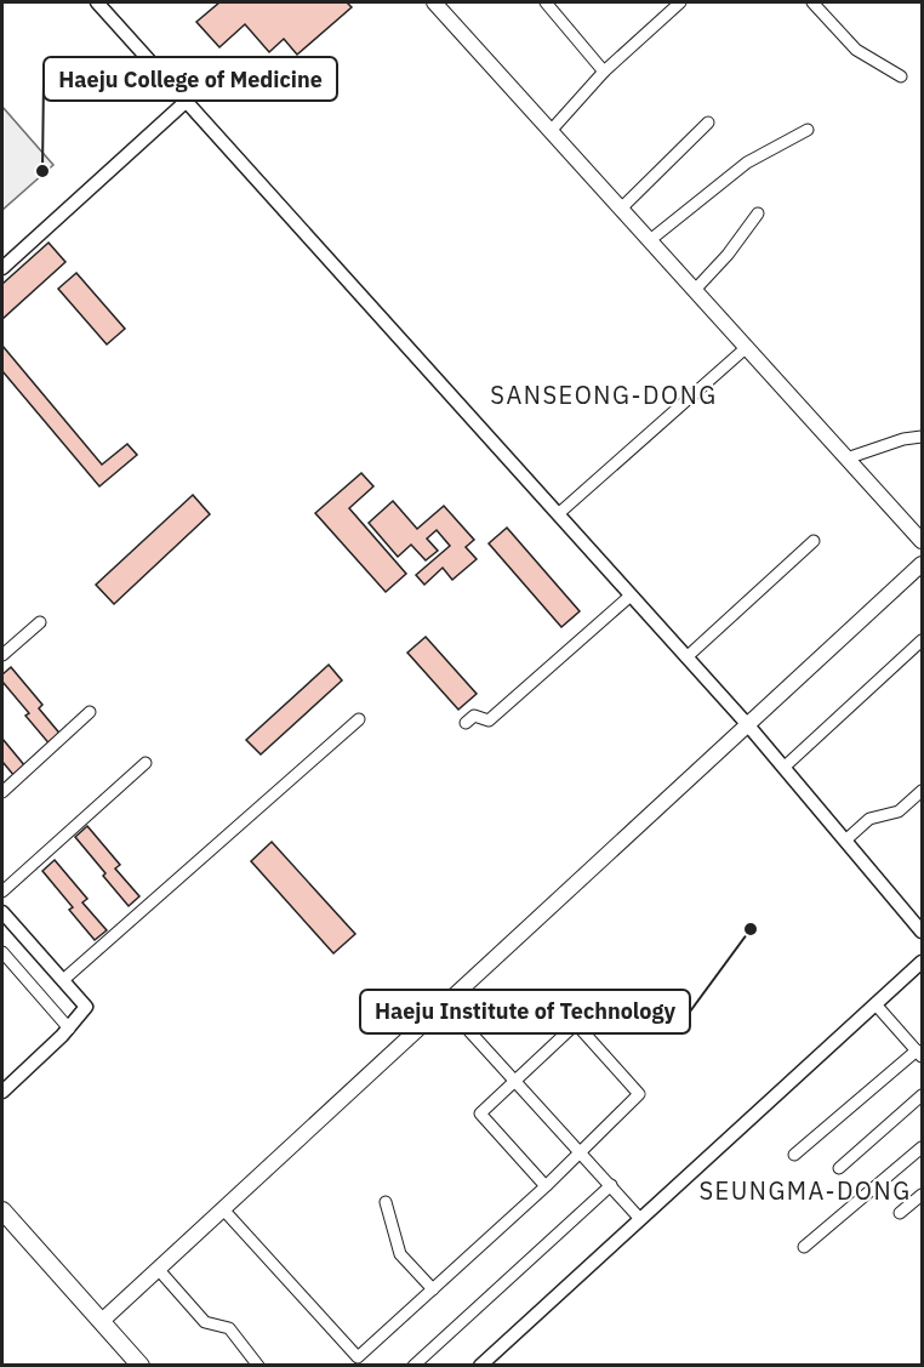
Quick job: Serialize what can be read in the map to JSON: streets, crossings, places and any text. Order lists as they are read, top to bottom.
{
  "districts": ["SANSEONG-DONG", "SEUNGMA-DONG"],
  "places": ["Haeju College of Medicine", "Haeju Institute of Technology"]
}
